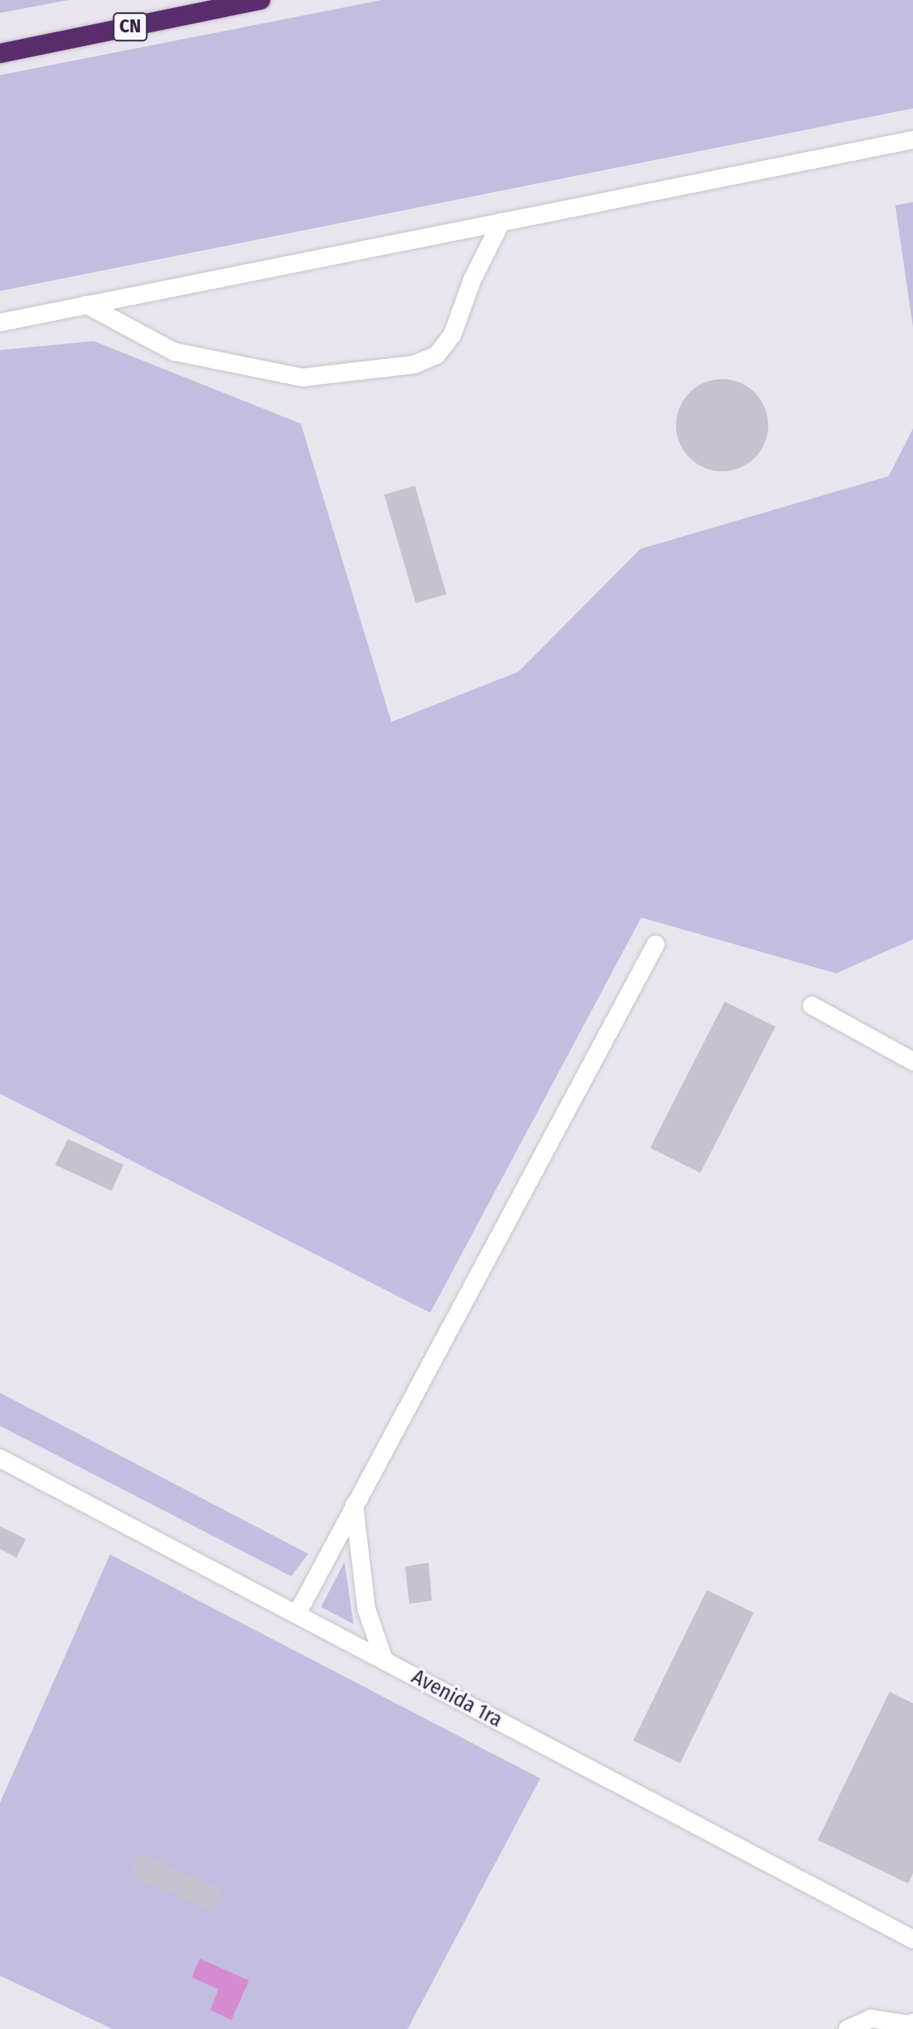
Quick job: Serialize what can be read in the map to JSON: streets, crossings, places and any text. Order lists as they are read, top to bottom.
{
  "streets": {
    "highway": ["CN"],
    "lane": ["Avenida 1ra"]
  }
}
